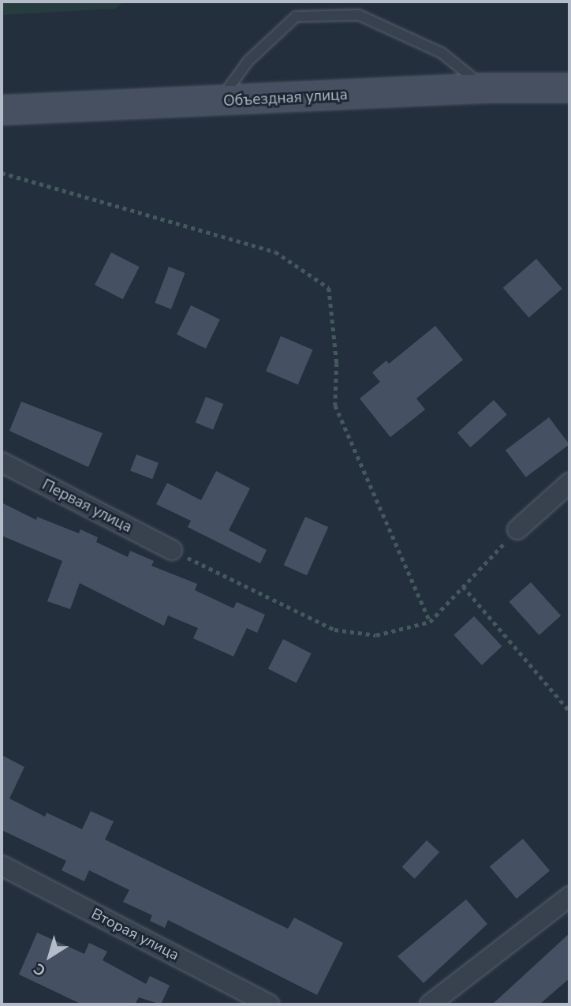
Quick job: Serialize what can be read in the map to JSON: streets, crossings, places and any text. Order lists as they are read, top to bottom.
{
  "streets": {
    "main road": ["Объездная улица"],
    "street": ["Первая улица", "Вторая улица"]
  },
  "north": "bottom left"
}
